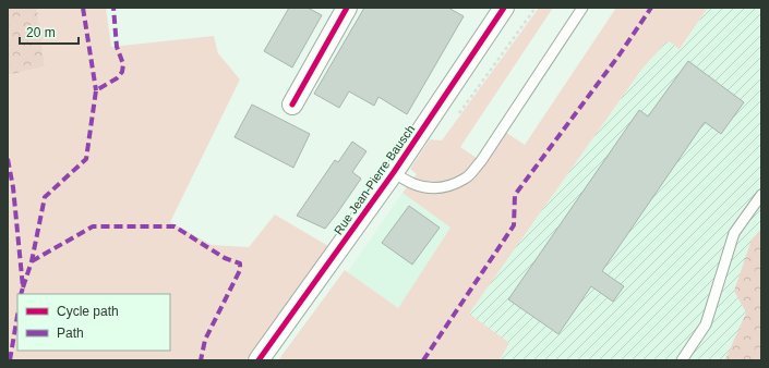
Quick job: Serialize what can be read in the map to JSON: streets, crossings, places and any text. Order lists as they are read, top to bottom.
{
  "streets": {
    "street": ["Rue Jean-Pierre Bausch"]
  },
  "legend": ["Cycle path", "Path"],
  "scale_bar": "20 m"
}
